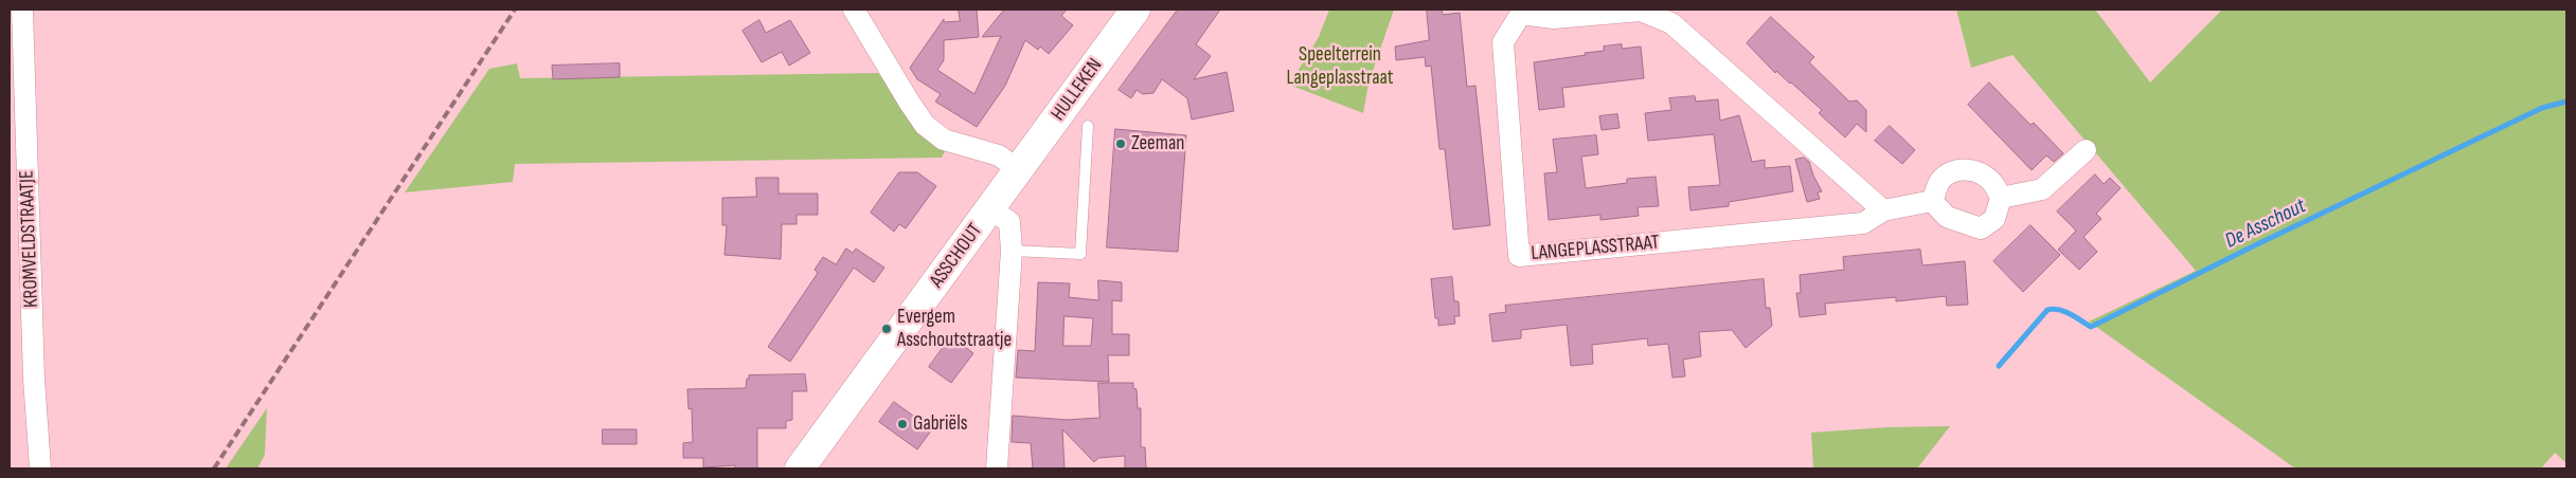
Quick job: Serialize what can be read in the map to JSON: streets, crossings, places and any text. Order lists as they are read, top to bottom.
{
  "streets": {
    "main road": ["HULLEKEN", "ASSCHOUT"],
    "street": ["KROMVELDSTRAATJE", "LANGEPLASSTRAAT"]
  },
  "crossings": [
    ["HULLEKEN", "ASSCHOUT"]
  ],
  "water": ["De Asschout"],
  "parks": ["Speelterrein Langeplasstraat"],
  "places": ["Zeeman", "Evergem Asschoutstraatje", "Gabriëls"]
}
